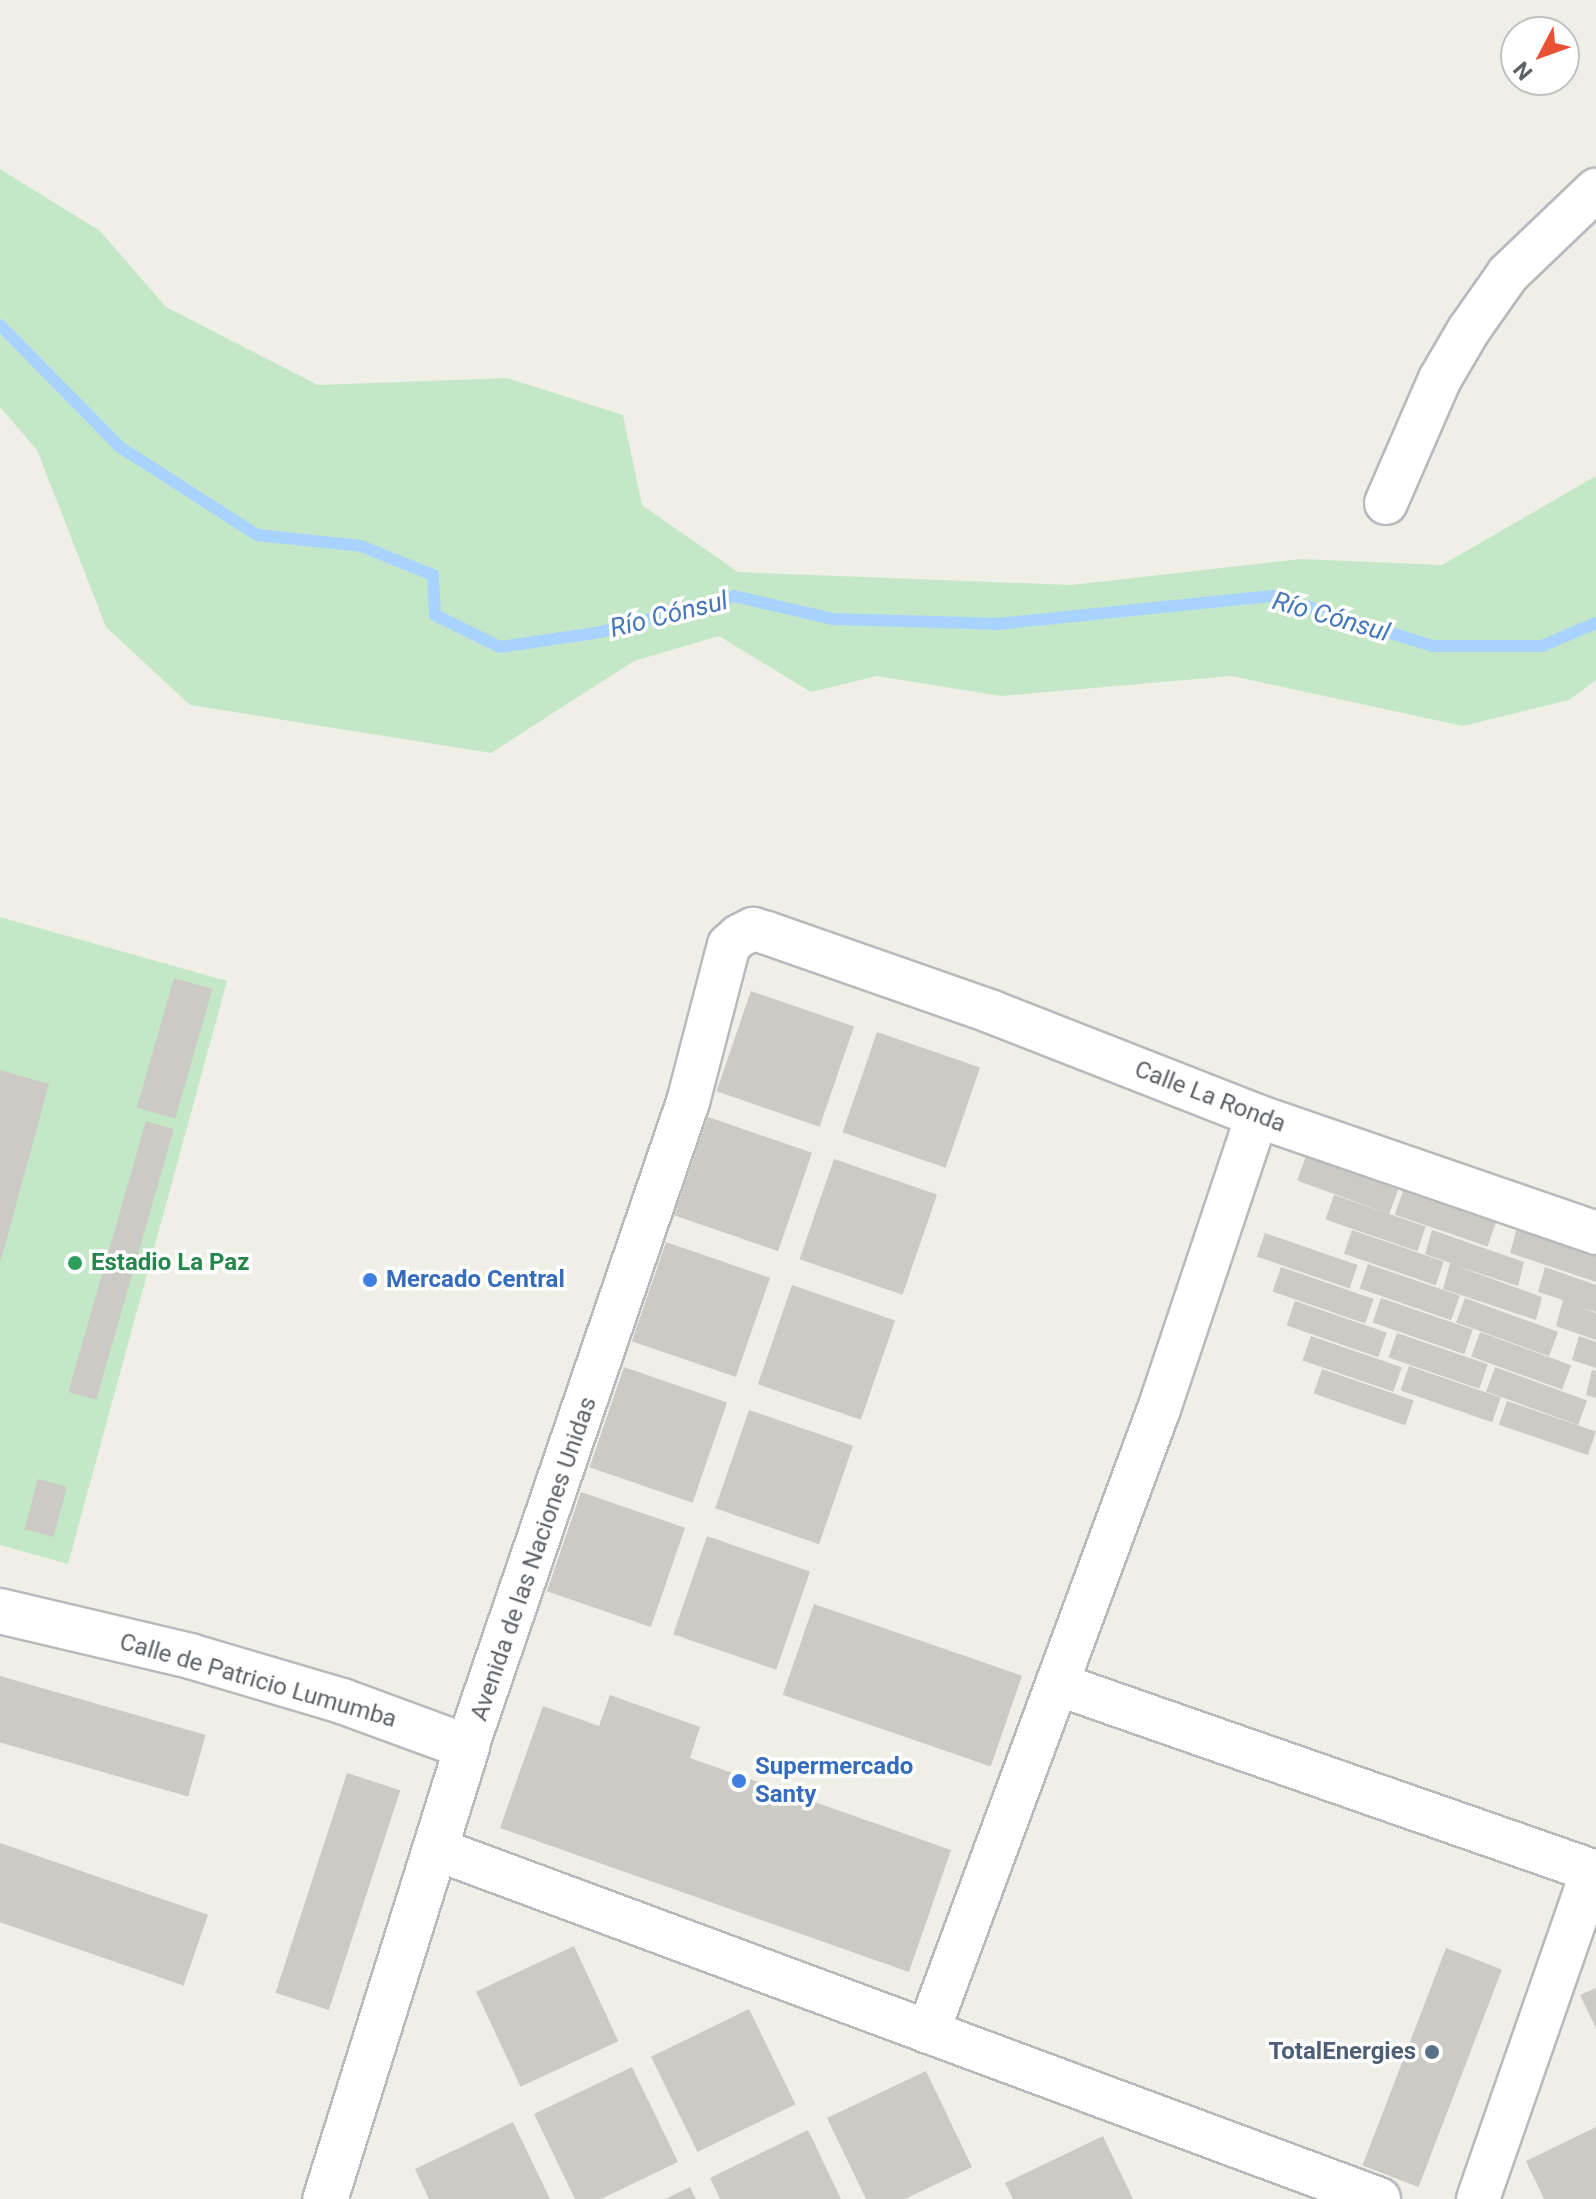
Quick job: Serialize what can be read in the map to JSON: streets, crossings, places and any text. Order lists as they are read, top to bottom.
{
  "streets": {
    "street": ["Calle La Ronda", "Avenida de las Naciones Unidas", "Calle de Patricio Lumumba"]
  },
  "crossings": [
    ["Calle La Ronda", "Avenida de las Naciones Unidas"],
    ["Avenida de las Naciones Unidas", "Calle de Patricio Lumumba"]
  ],
  "water": ["Río Cónsul"],
  "places": [
    "Estadio La Paz",
    "Mercado Central",
    "Supermercado Santy",
    "TotalEnergies"
  ],
  "north": "bottom left"
}
